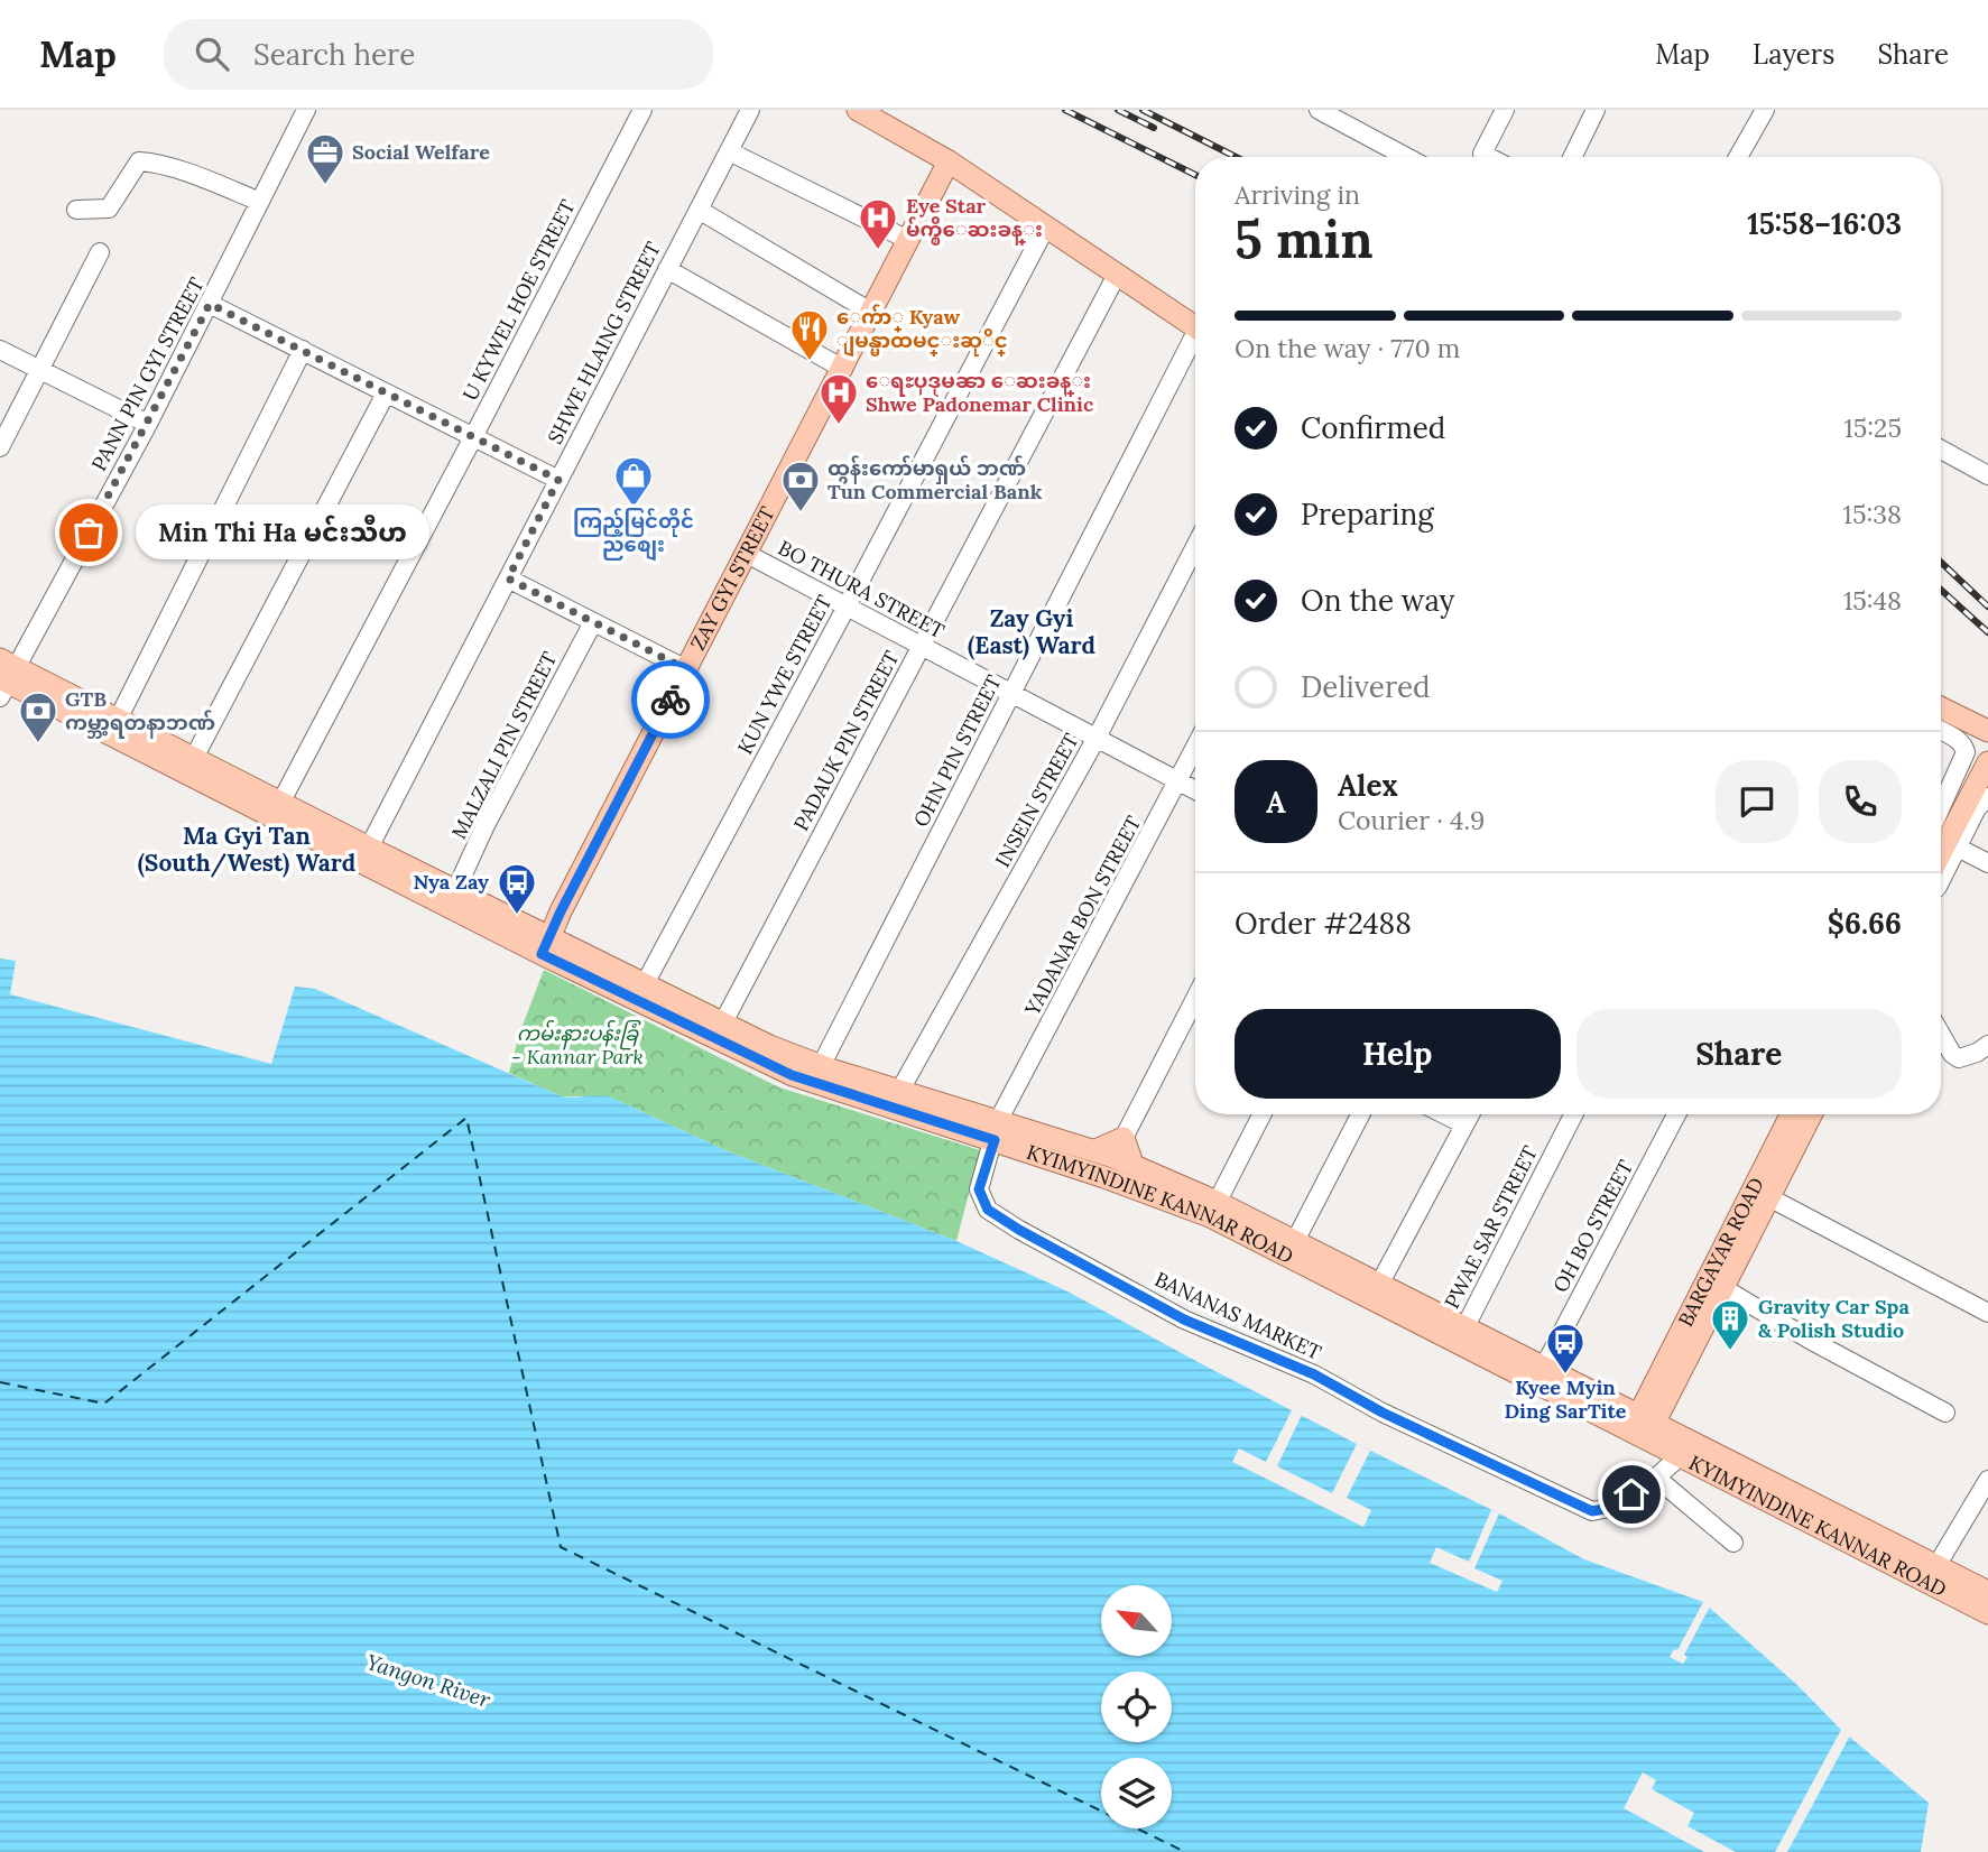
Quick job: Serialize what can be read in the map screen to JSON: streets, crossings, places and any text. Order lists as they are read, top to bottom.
{
  "streets": {
    "main road": ["ZAY GYI STREET", "KYIMYINDINE KANNAR ROAD", "BARGAYAR ROAD"],
    "street": [
      "U KYWEL HOE STREET",
      "SHWE HLAING STREET",
      "PANN PIN GYI STREET",
      "BO THURA STREET",
      "KUN YWE STREET",
      "PADAUK PIN STREET",
      "MALZALI PIN STREET",
      "OHN PIN STREET",
      "INSEIN STREET",
      "YADANAR BON STREET",
      "OH BO STREET",
      "PWAE SAR STREET",
      "BANANAS MARKET"
    ]
  },
  "crossings": [
    ["U KYWEL HOE STREET", "KYIMYINDINE KANNAR ROAD"],
    ["PANN PIN GYI STREET", "KYIMYINDINE KANNAR ROAD"],
    ["ZAY GYI STREET", "BO THURA STREET"],
    ["BO THURA STREET", "KUN YWE STREET"],
    ["BO THURA STREET", "PADAUK PIN STREET"],
    ["BO THURA STREET", "OHN PIN STREET"],
    ["BO THURA STREET", "INSEIN STREET"],
    ["BO THURA STREET", "YADANAR BON STREET"],
    ["KUN YWE STREET", "KYIMYINDINE KANNAR ROAD"],
    ["PADAUK PIN STREET", "KYIMYINDINE KANNAR ROAD"],
    ["OHN PIN STREET", "KYIMYINDINE KANNAR ROAD"],
    ["INSEIN STREET", "KYIMYINDINE KANNAR ROAD"],
    ["YADANAR BON STREET", "KYIMYINDINE KANNAR ROAD"],
    ["YADANAR BON STREET", "BANANAS MARKET"],
    ["KYIMYINDINE KANNAR ROAD", "OH BO STREET"],
    ["KYIMYINDINE KANNAR ROAD", "PWAE SAR STREET"],
    ["KYIMYINDINE KANNAR ROAD", "BARGAYAR ROAD"],
    ["KYIMYINDINE KANNAR ROAD", "BANANAS MARKET"]
  ],
  "districts": ["Zay Gyi (East) Ward", "Ma Gyi Tan (South/West) Ward"],
  "water": ["Yangon River"],
  "parks": ["ကမ်းနားပန်းခြံ - Kannar Park"],
  "places": {
    "office": ["Social Welfare"],
    "hospital": ["Eye Star မ်က္စိေဆးခန္း", "ေရႊပုဒုမၼာ ေဆးခန္း Shwe Padonemar Clinic"],
    "restaurant": ["ေက်ာ္ Kyaw ျမန္မာထမင္းဆုိင္"],
    "shop": ["ကြည့်မြင်တိုင် ညစျေး"],
    "bank": ["ထွန်းကော်မာရှယ် ဘဏ် Tun Commercial Bank", "GTB ကမ္ဘာ့ရတနာဘဏ်"],
    "other": ["Min Thi Ha မင်းသီဟ"],
    "bus stop": ["Nya Zay", "Kyee Myin Ding SarTite"],
    "building": ["Gravity Car Spa & Polish Studio"]
  },
  "north": "top left",
  "page": {
    "header": "Map",
    "search": "Search here",
    "nav": ["Map", "Layers", "Share"],
    "heading": ["5 min", "Arriving in", "15:58–16:03"],
    "panel": [
      "Alex",
      "Courier · 4.9",
      "Order #2488",
      "$6.66"
    ],
    "bar": "On the way · 770 m",
    "list": [
      ["Confirmed", "15:25"],
      ["Preparing", "15:38"],
      ["On the way", "15:48"],
      "Delivered"
    ],
    "bubble": "Min Thi Ha မင်းသီဟ",
    "round": "A",
    "buttons": ["Help", "Share"]
  }
}
